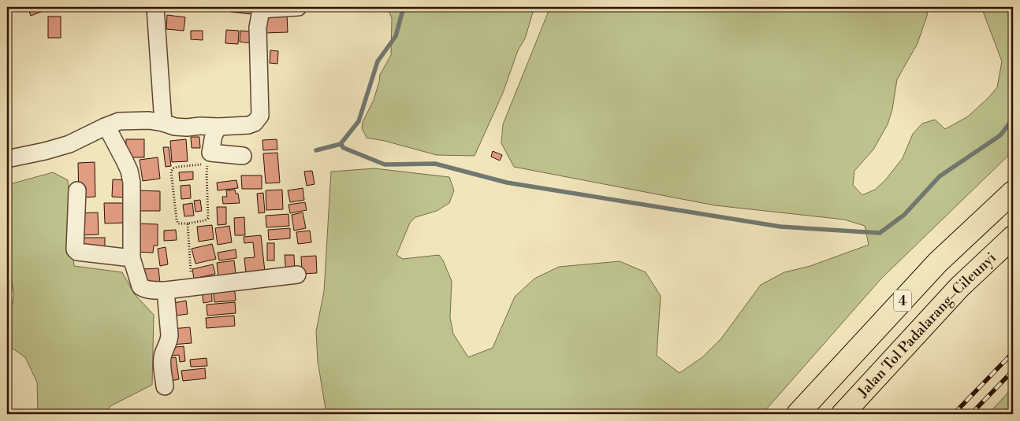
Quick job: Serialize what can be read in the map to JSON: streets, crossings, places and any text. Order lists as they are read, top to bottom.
{
  "streets": {
    "highway": ["4", "Jalan Tol Padalarang–Cileunyi"]
  }
}
